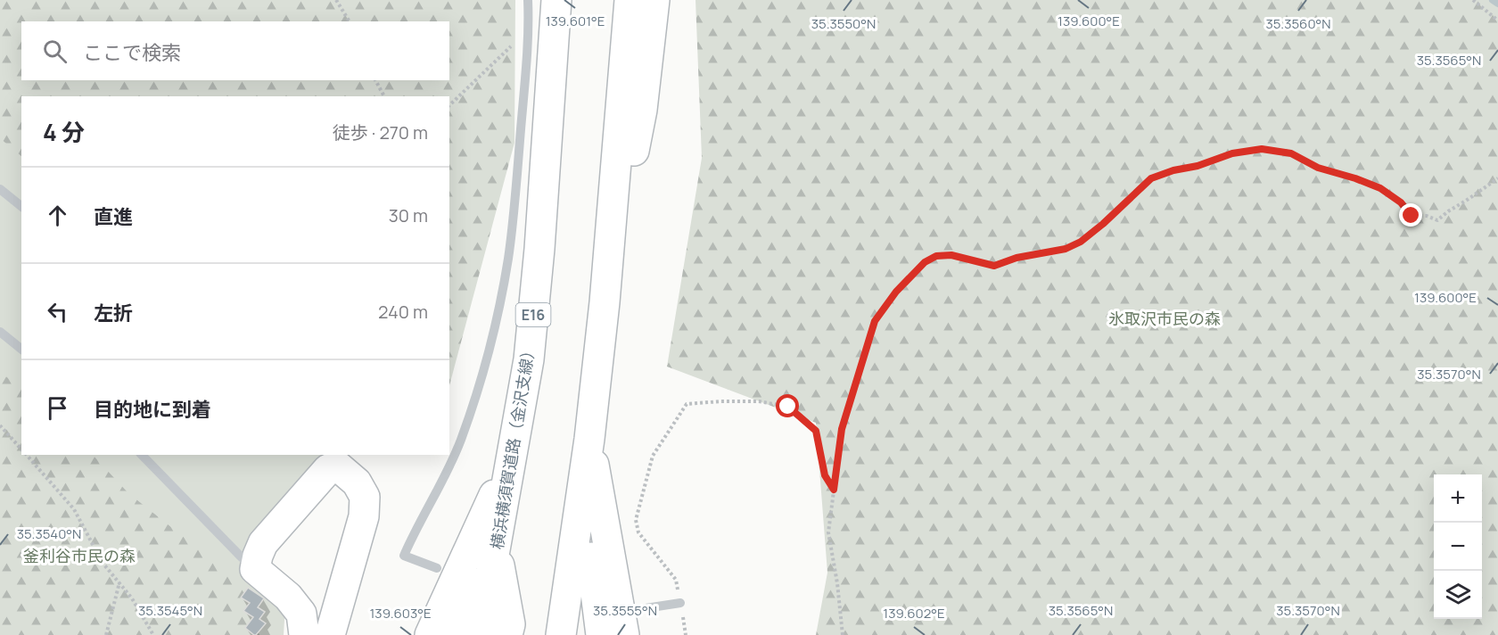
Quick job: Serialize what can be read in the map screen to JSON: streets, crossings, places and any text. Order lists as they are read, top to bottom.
{
  "streets": {
    "highway": ["E16", "横浜横須賀道路（金沢支線）"]
  },
  "parks": ["氷取沢市民の森", "釜利谷市民の森"],
  "page": {
    "search": "ここで検索",
    "heading": ["4 分", "徒歩 · 270 m"],
    "list": [
      ["直進", "30 m"],
      ["左折", "240 m"],
      "目的地に到着"
    ],
    "map_buttons": ["+", "−"]
  },
  "coordinates": [
    "139.601°E",
    "139.600°E",
    "35.3550°N",
    "35.3560°N",
    "35.3565°N",
    "35.3570°N",
    "35.3540°N",
    "35.3545°N",
    "35.3555°N",
    "139.603°E",
    "139.602°E"
  ]
}
